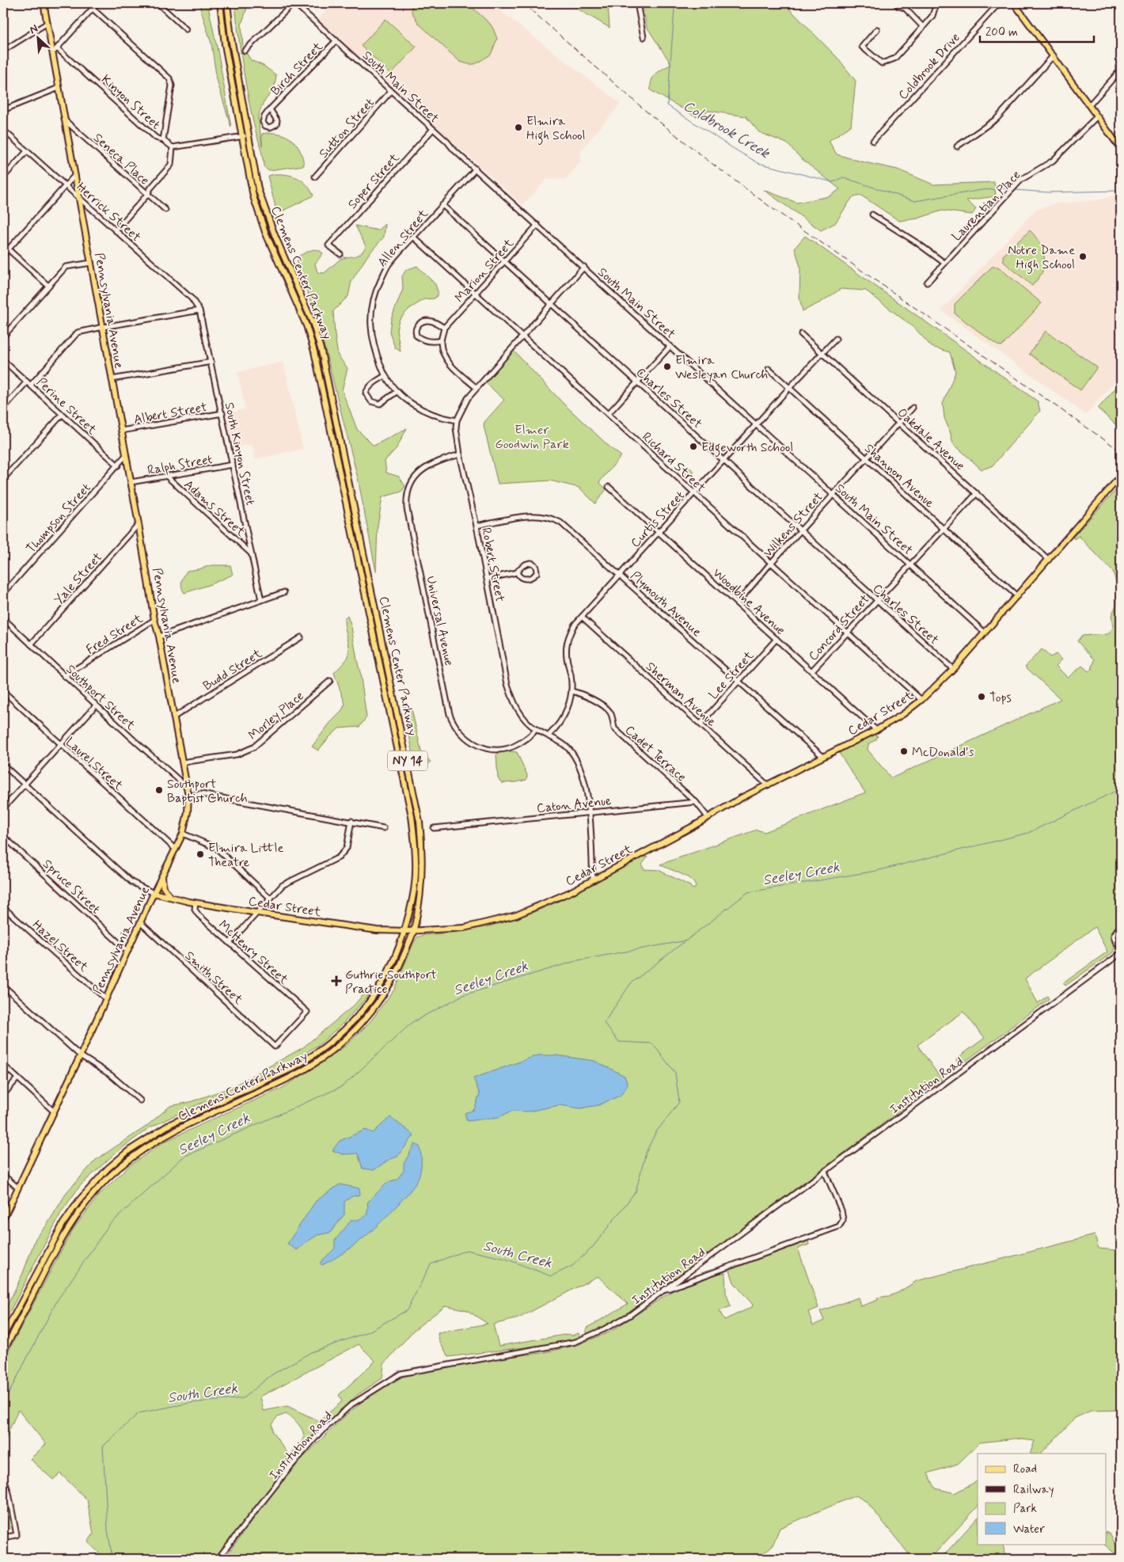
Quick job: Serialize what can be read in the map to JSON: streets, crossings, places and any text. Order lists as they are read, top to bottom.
{
  "streets": {
    "main road": [
      "Clemens Center Parkway",
      "Pennsylvania Avenue",
      "Cedar Street",
      "NY 14"
    ],
    "street": [
      "Coldbrook Drive",
      "Birch Street",
      "South Main Street",
      "Kinyon Street",
      "Sutton Street",
      "Seneca Place",
      "Soper Street",
      "Laurentian Place",
      "Herrick Street",
      "Allen Street",
      "Marion Street",
      "Charles Street",
      "Perine Street",
      "Albert Street",
      "Oakdale Avenue",
      "South Kinyon Street",
      "Richard Street",
      "Ralph Street",
      "Shannon Avenue",
      "Adams Street",
      "Thompson Street",
      "Curtis Street",
      "Wilkens Street",
      "Robert Street",
      "Yale Street",
      "Woodbine Avenue",
      "Plymouth Avenue",
      "Universal Avenue",
      "Concord Street",
      "Fred Street",
      "Budd Street",
      "Lee Street",
      "Sherman Avenue",
      "Southport Street",
      "Morley Place",
      "Cadet Terrace",
      "Laurel Street",
      "Caton Avenue",
      "Spruce Street",
      "Hazel Street",
      "McHenry Street",
      "Smith Street",
      "Institution Road"
    ]
  },
  "crossings": [
    ["Birch Street", "South Main Street"],
    ["South Main Street", "Sutton Street"],
    ["South Main Street", "Soper Street"],
    ["South Main Street", "Allen Street"],
    ["South Main Street", "Marion Street"],
    ["South Main Street", "Curtis Street"],
    ["South Main Street", "Wilkens Street"],
    ["South Main Street", "Concord Street"],
    ["South Main Street", "Cedar Street"],
    ["Seneca Place", "Pennsylvania Avenue"],
    ["Herrick Street", "Pennsylvania Avenue"],
    ["Herrick Street", "South Kinyon Street"],
    ["Allen Street", "Charles Street"],
    ["Allen Street", "Richard Street"],
    ["Allen Street", "Robert Street"],
    ["Marion Street", "Charles Street"],
    ["Marion Street", "Richard Street"],
    ["Clemens Center Parkway", "Cedar Street"],
    ["Pennsylvania Avenue", "Albert Street"],
    ["Pennsylvania Avenue", "Ralph Street"],
    ["Pennsylvania Avenue", "Thompson Street"],
    ["Pennsylvania Avenue", "Yale Street"],
    ["Pennsylvania Avenue", "Fred Street"],
    ["Pennsylvania Avenue", "Budd Street"],
    ["Pennsylvania Avenue", "Southport Street"],
    ["Pennsylvania Avenue", "Cedar Street"],
    ["Pennsylvania Avenue", "Morley Place"],
    ["Pennsylvania Avenue", "Laurel Street"],
    ["Pennsylvania Avenue", "Spruce Street"],
    ["Pennsylvania Avenue", "Hazel Street"],
    ["Pennsylvania Avenue", "Smith Street"],
    ["Charles Street", "Curtis Street"],
    ["Charles Street", "Wilkens Street"],
    ["Charles Street", "Concord Street"],
    ["Charles Street", "Cedar Street"],
    ["Perine Street", "Thompson Street"],
    ["Albert Street", "South Kinyon Street"],
    ["Oakdale Avenue", "Curtis Street"],
    ["Oakdale Avenue", "Wilkens Street"],
    ["Oakdale Avenue", "Concord Street"],
    ["Oakdale Avenue", "Cedar Street"],
    ["South Kinyon Street", "Ralph Street"],
    ["South Kinyon Street", "Adams Street"],
    ["Richard Street", "Curtis Street"],
    ["Richard Street", "Wilkens Street"],
    ["Richard Street", "Concord Street"],
    ["Richard Street", "Cedar Street"],
    ["Ralph Street", "Adams Street"],
    ["Shannon Avenue", "Curtis Street"],
    ["Shannon Avenue", "Wilkens Street"],
    ["Shannon Avenue", "Concord Street"],
    ["Shannon Avenue", "Cedar Street"],
    ["Curtis Street", "Robert Street"],
    ["Curtis Street", "Woodbine Avenue"],
    ["Curtis Street", "Plymouth Avenue"],
    ["Curtis Street", "Sherman Avenue"],
    ["Curtis Street", "Cadet Terrace"],
    ["Wilkens Street", "Woodbine Avenue"],
    ["Robert Street", "Plymouth Avenue"],
    ["Robert Street", "Universal Avenue"],
    ["Robert Street", "Cedar Street"],
    ["Robert Street", "Caton Avenue"],
    ["Yale Street", "Southport Street"],
    ["Woodbine Avenue", "Concord Street"],
    ["Woodbine Avenue", "Lee Street"],
    ["Woodbine Avenue", "Cedar Street"],
    ["Plymouth Avenue", "Lee Street"],
    ["Plymouth Avenue", "Cedar Street"],
    ["Fred Street", "Southport Street"],
    ["Lee Street", "Sherman Avenue"],
    ["Sherman Avenue", "Cedar Street"],
    ["Cedar Street", "McHenry Street"],
    ["Cadet Terrace", "Caton Avenue"],
    ["McHenry Street", "Smith Street"]
  ],
  "water": ["Coldbrook Creek", "Seeley Creek", "South Creek"],
  "parks": ["Elmer Goodwin Park"],
  "places": {
    "other": [
      "Elmira High School",
      "Notre Dame High School",
      "Elmira Wesleyan Church",
      "Edgeworth School",
      "Tops",
      "McDonald's",
      "Southport Baptist Church",
      "Elmira Little Theatre"
    ],
    "health": ["Guthrie Southport Practice"]
  },
  "legend": [
    "Road",
    "Railway",
    "Park",
    "Water"
  ],
  "scale_bar": "200 m",
  "north": "top left"
}
